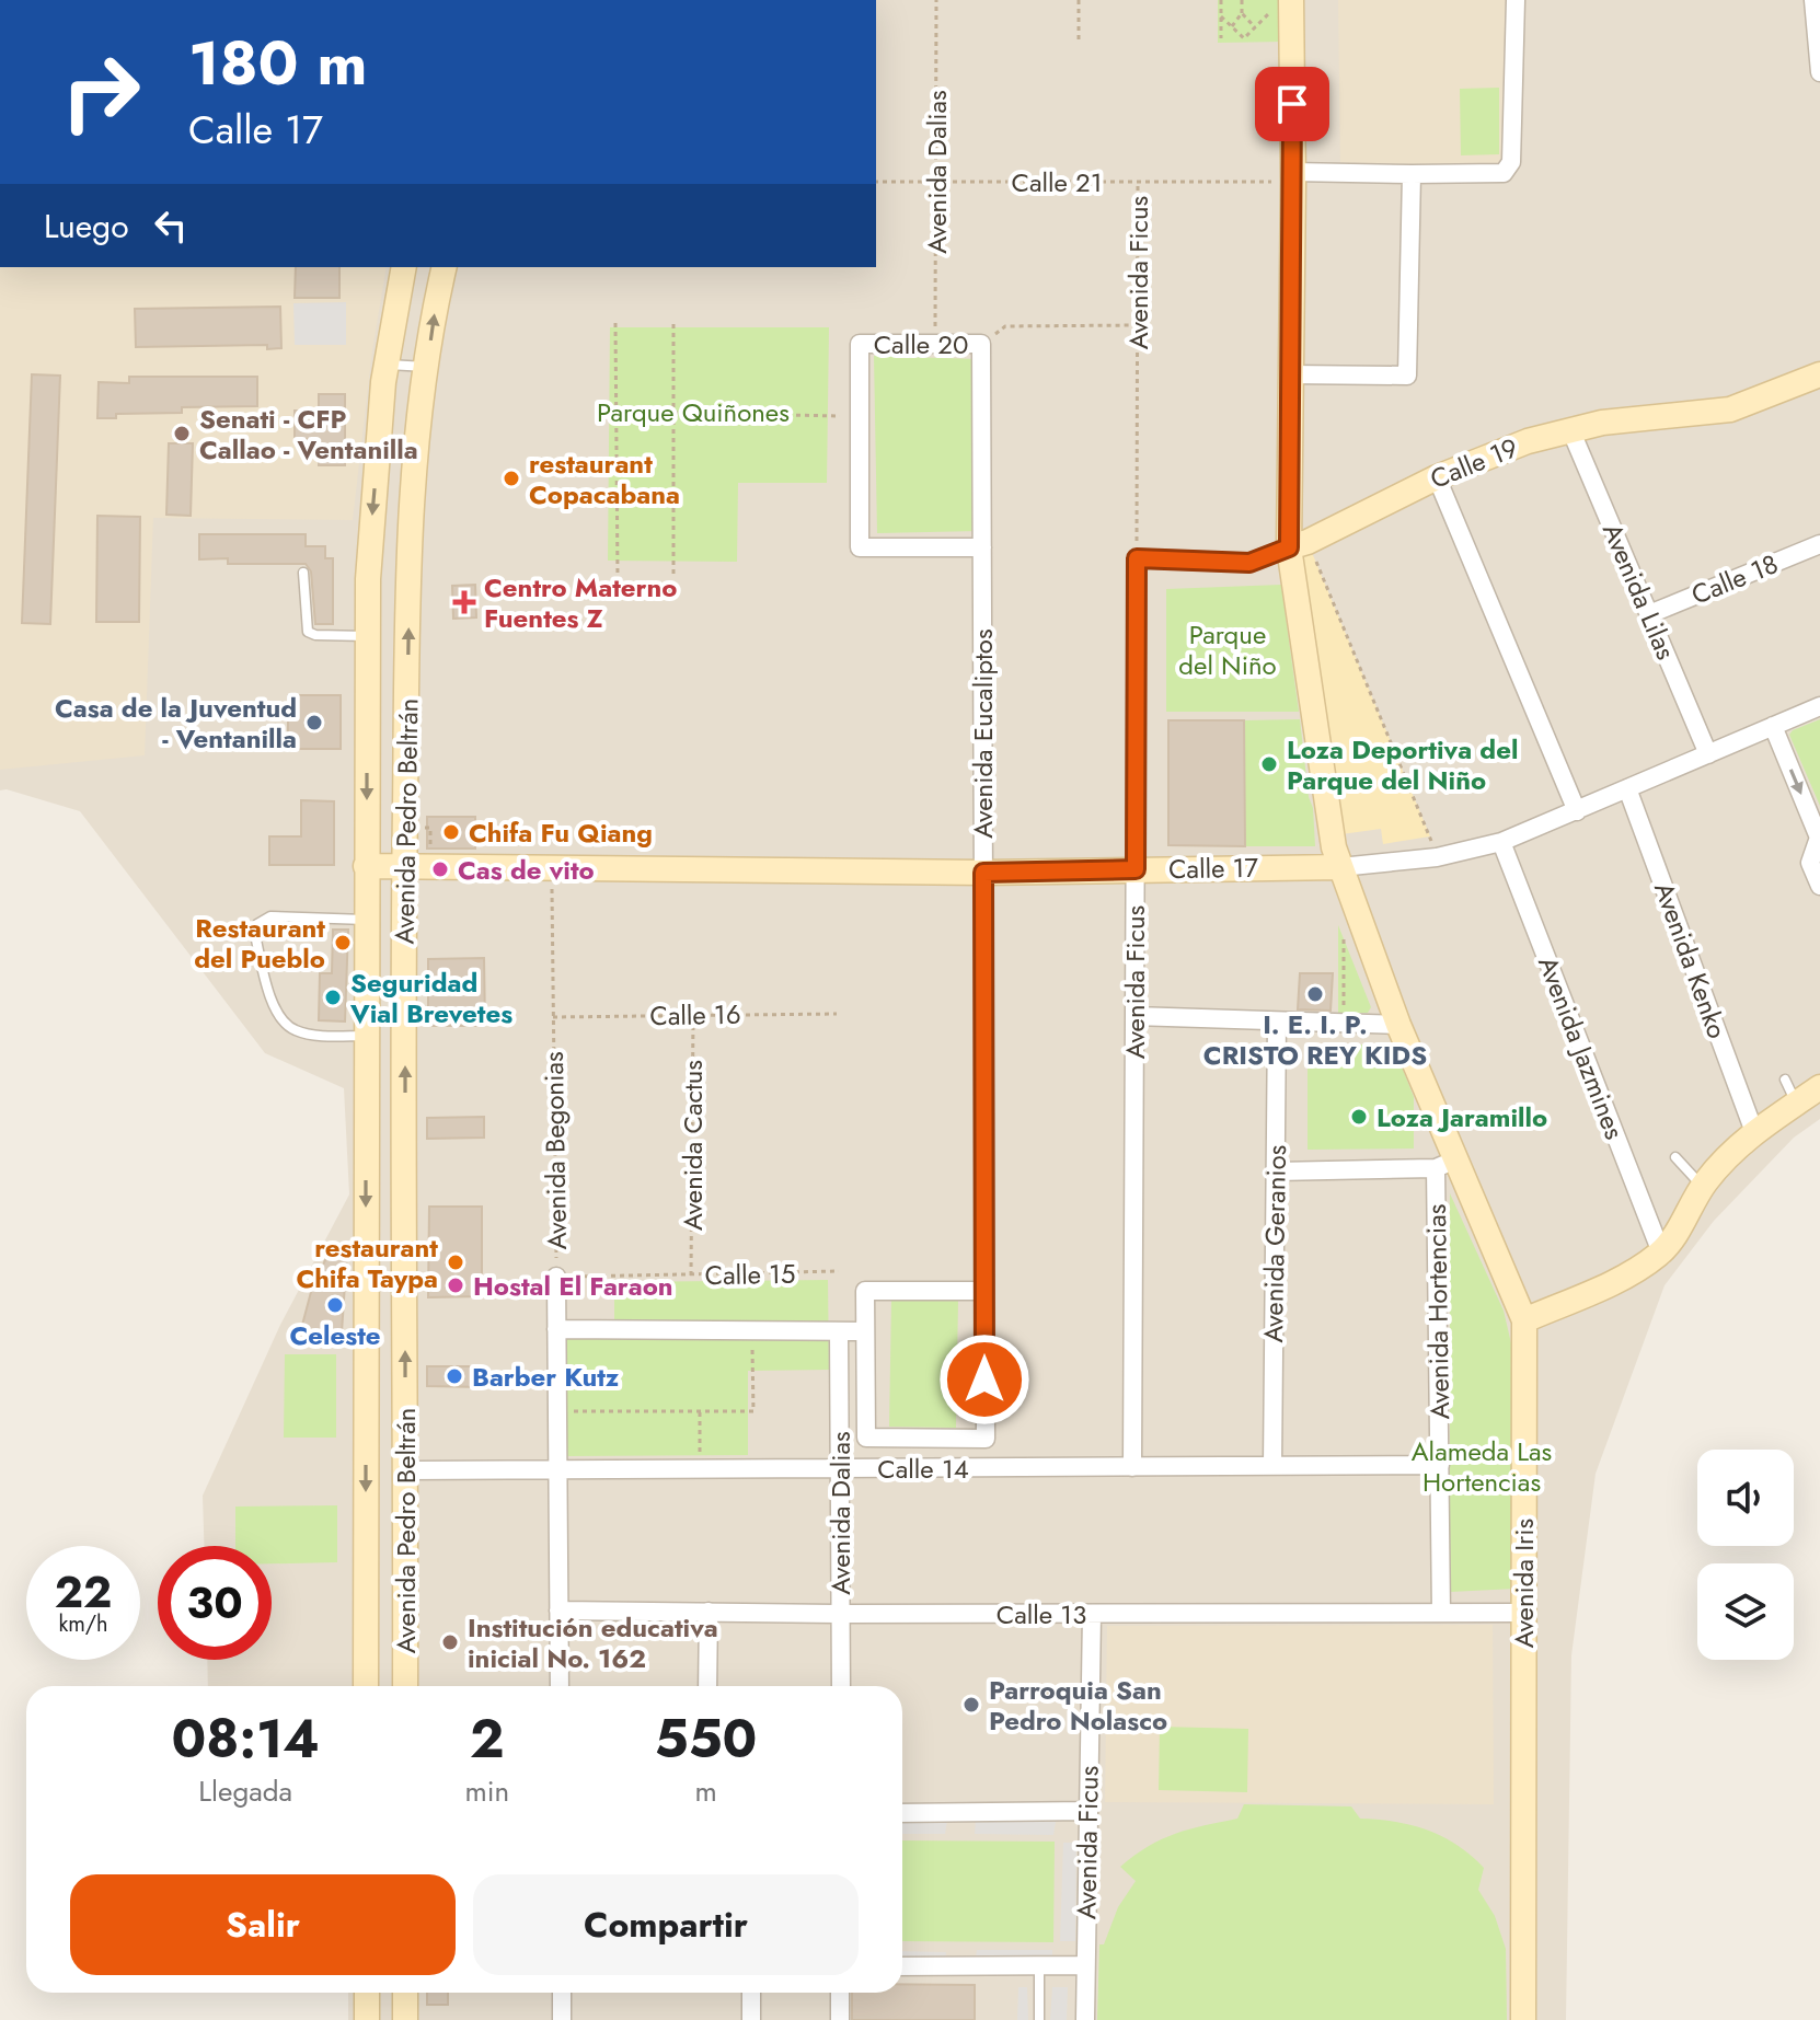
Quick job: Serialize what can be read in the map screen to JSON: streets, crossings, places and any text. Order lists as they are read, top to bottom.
{
  "streets": {
    "street": [
      "Avenida Dalias",
      "Avenida Ficus",
      "Calle 20",
      "Calle 19",
      "Calle 18",
      "Avenida Lilas",
      "Avenida Eucaliptos",
      "Avenida Pedro Beltrán",
      "Calle 17",
      "Avenida Kenko",
      "Avenida Jazmines",
      "Avenida Begonias",
      "Avenida Geranios",
      "Avenida Hortencias",
      "Calle 14",
      "Avenida Iris",
      "Calle 13"
    ],
    "path": [
      "Calle 21",
      "Calle 16",
      "Avenida Cactus",
      "Calle 15"
    ]
  },
  "crossings": [
    ["Avenida Dalias", "Calle 21"],
    ["Avenida Dalias", "Calle 20"],
    ["Avenida Dalias", "Calle 14"],
    ["Avenida Dalias", "Calle 13"],
    ["Calle 21", "Avenida Ficus"],
    ["Calle 21", "Avenida Iris"],
    ["Avenida Ficus", "Calle 19"],
    ["Avenida Ficus", "Calle 17"],
    ["Avenida Ficus", "Calle 14"],
    ["Avenida Ficus", "Calle 13"],
    ["Calle 20", "Avenida Eucaliptos"],
    ["Calle 19", "Avenida Lilas"],
    ["Calle 19", "Avenida Iris"],
    ["Calle 18", "Avenida Lilas"],
    ["Avenida Lilas", "Calle 17"],
    ["Avenida Eucaliptos", "Calle 17"],
    ["Avenida Eucaliptos", "Calle 14"],
    ["Avenida Pedro Beltrán", "Calle 17"],
    ["Avenida Pedro Beltrán", "Calle 14"],
    ["Calle 17", "Avenida Kenko"],
    ["Calle 17", "Avenida Jazmines"],
    ["Calle 17", "Avenida Begonias"],
    ["Calle 17", "Avenida Iris"],
    ["Calle 16", "Avenida Cactus"],
    ["Calle 16", "Avenida Begonias"],
    ["Avenida Cactus", "Calle 15"],
    ["Avenida Begonias", "Calle 15"],
    ["Avenida Begonias", "Calle 14"],
    ["Avenida Begonias", "Calle 13"],
    ["Avenida Geranios", "Calle 14"],
    ["Avenida Hortencias", "Calle 14"],
    ["Avenida Hortencias", "Avenida Iris"],
    ["Avenida Hortencias", "Calle 13"],
    ["Avenida Iris", "Calle 13"]
  ],
  "parks": ["Parque Quiñones", "Parque del Niño", "Alameda Las Hortencias"],
  "places": {
    "other": [
      "Senati - CFP Callao - Ventanilla",
      "restaurant Copacabana",
      "Casa de la Juventud - Ventanilla",
      "Loza Deportiva del Parque del Niño",
      "Chifa Fu Qiang",
      "Cas de vito",
      "Restaurant del Pueblo",
      "I. E. I. P. CRISTO REY KIDS",
      "Seguridad Vial Brevetes",
      "Loza Jaramillo",
      "restaurant Chifa Taypa",
      "Hostal El Faraon",
      "Celeste",
      "Barber Kutz",
      "Institución educativa inicial No. 162",
      "Parroquia San Pedro Nolasco"
    ],
    "health": ["Centro Materno Fuentes Z"]
  },
  "page": {
    "turn": ["180 m", "Calle 17"],
    "then": "Luego",
    "speed": "22 km/h",
    "limit": "30",
    "eta": [
      "08:14",
      "Llegada",
      "2",
      "min",
      "550",
      "m"
    ],
    "buttons": ["Salir", "Compartir"]
  }
}
